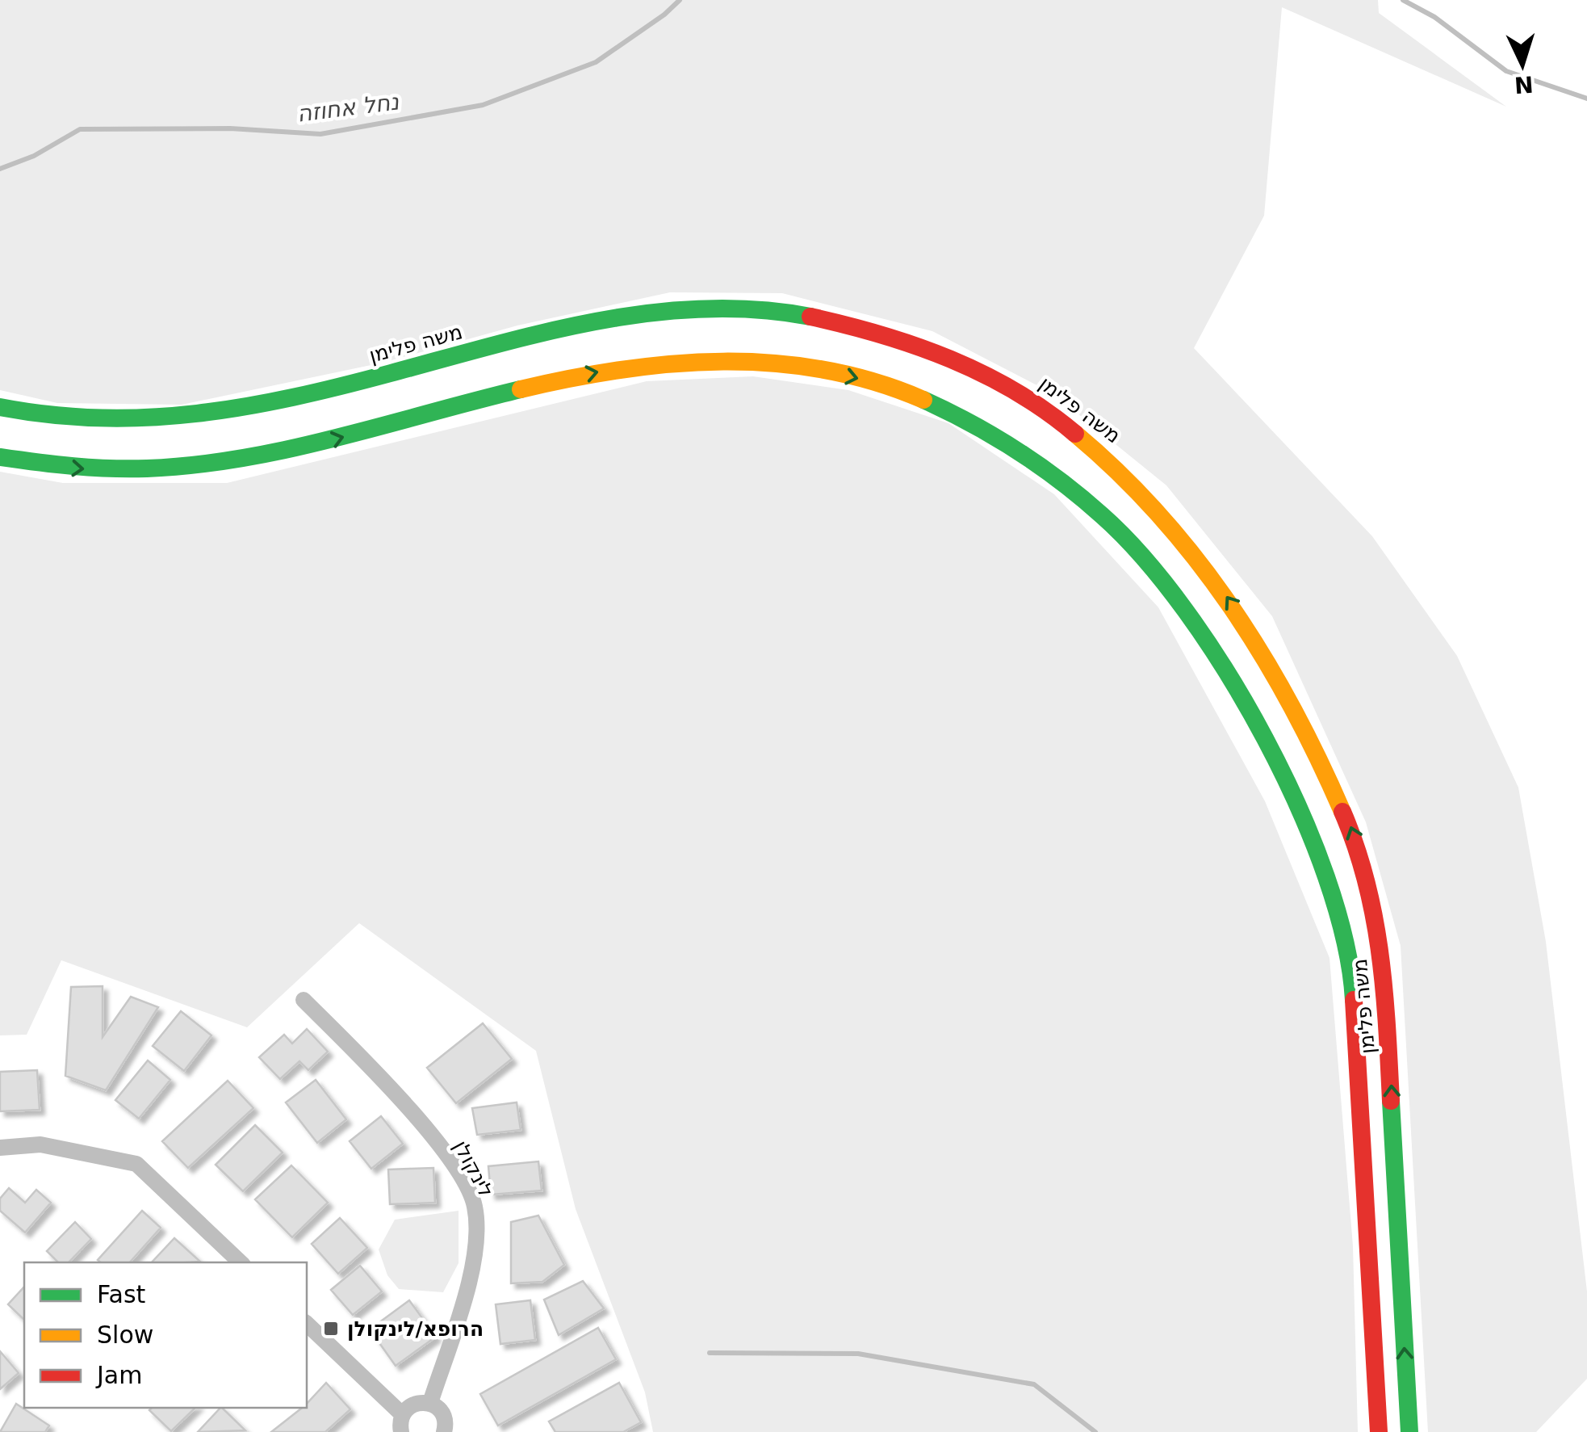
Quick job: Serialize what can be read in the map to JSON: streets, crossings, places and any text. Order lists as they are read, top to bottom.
{
  "streets": {
    "main road": ["משה פלימן"],
    "street": ["לינקולן"]
  },
  "water": ["נחל אחוזה"],
  "places": {
    "transit": ["הרופא/לינקולן"]
  },
  "legend": ["Fast", "Slow", "Jam"],
  "north": "bottom"
}
